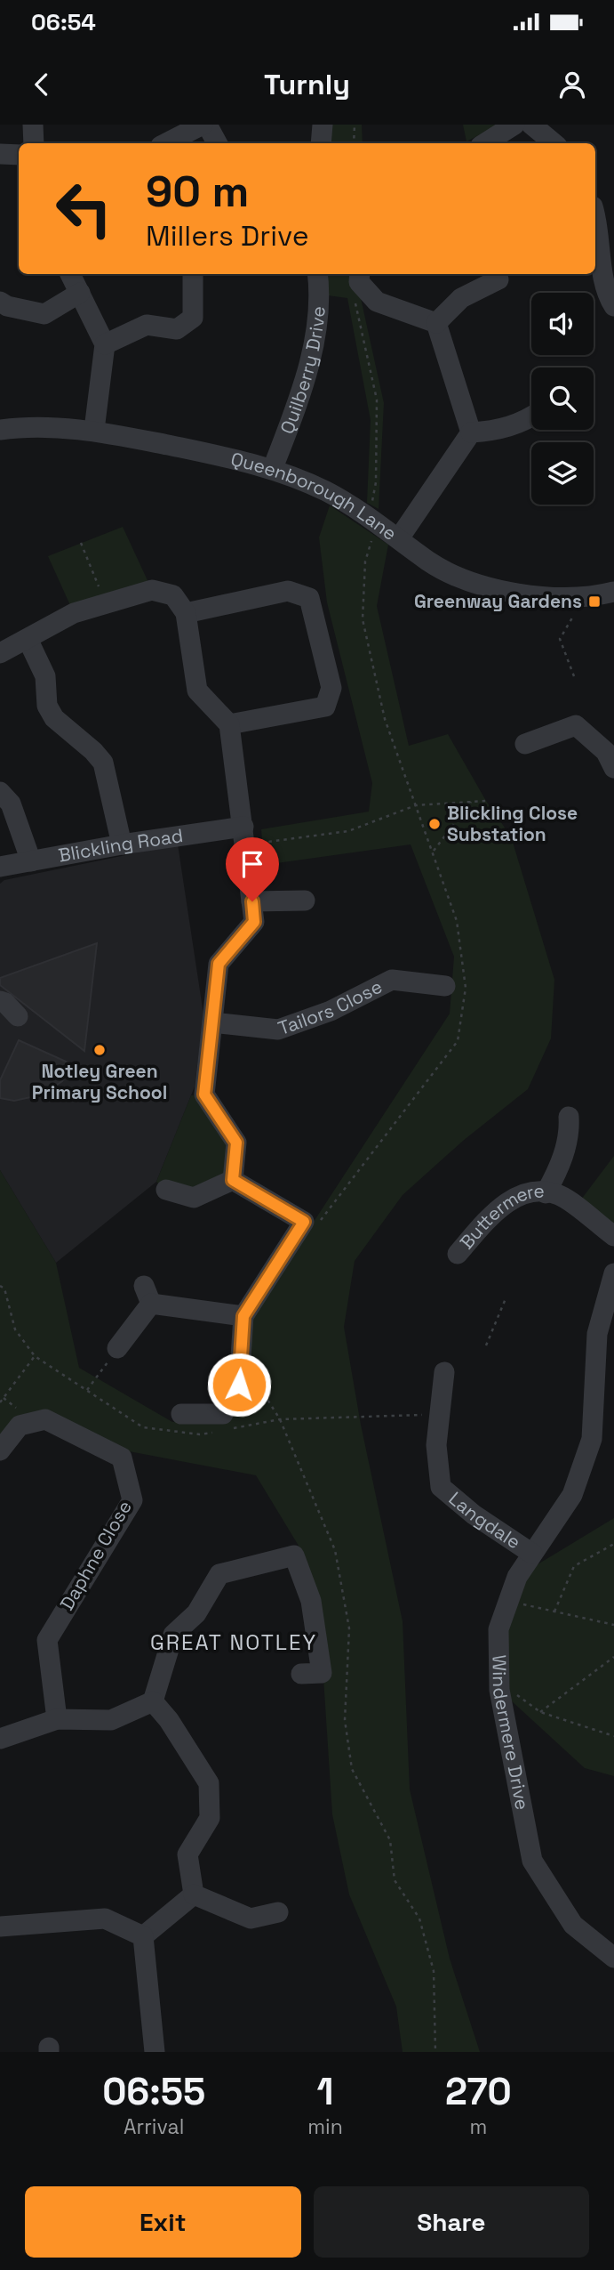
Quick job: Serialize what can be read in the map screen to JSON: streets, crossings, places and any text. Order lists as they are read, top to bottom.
{
  "streets": {
    "street": [
      "Quilberry Drive",
      "Queenborough Lane",
      "Blickling Road",
      "Tailors Close",
      "Buttermere",
      "Langdale",
      "Daphne Close",
      "Windermere Drive"
    ]
  },
  "crossings": [
    ["Quilberry Drive", "Queenborough Lane"],
    ["Langdale", "Windermere Drive"]
  ],
  "districts": ["GREAT NOTLEY"],
  "places": {
    "transit": ["Greenway Gardens"],
    "other": ["Blickling Close Substation", "Notley Green Primary School"]
  },
  "page": {
    "status": "06:54",
    "header": "Turnly",
    "turn": ["90 m", "Millers Drive"],
    "eta": [
      "06:55",
      "Arrival",
      "1",
      "min",
      "270",
      "m"
    ],
    "buttons": ["Exit", "Share"]
  }
}
